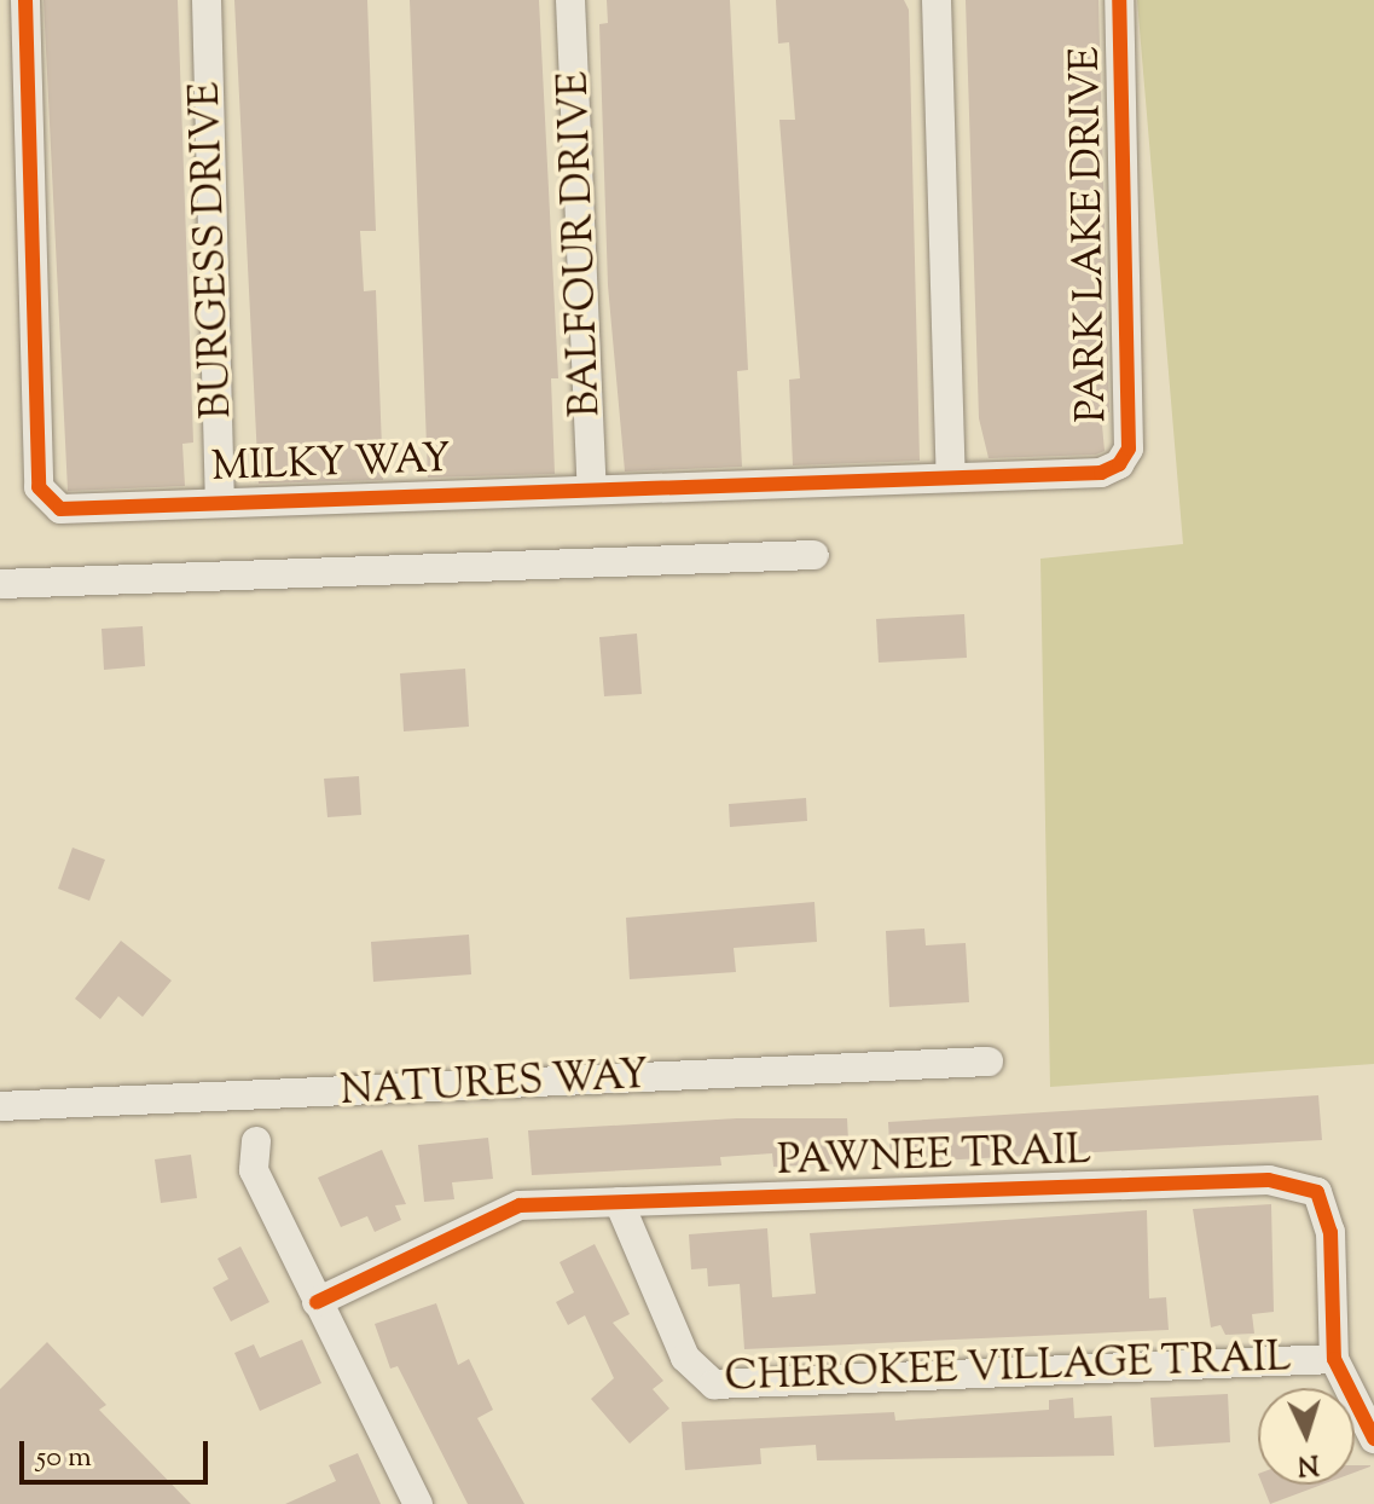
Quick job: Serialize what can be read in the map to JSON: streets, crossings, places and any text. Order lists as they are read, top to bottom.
{
  "streets": {
    "street": [
      "PARK LAKE DRIVE",
      "BALFOUR DRIVE",
      "BURGESS DRIVE",
      "MILKY WAY",
      "NATURES WAY",
      "PAWNEE TRAIL",
      "CHEROKEE VILLAGE TRAIL"
    ]
  },
  "crossings": [
    ["PARK LAKE DRIVE", "MILKY WAY"],
    ["BALFOUR DRIVE", "MILKY WAY"],
    ["BURGESS DRIVE", "MILKY WAY"],
    ["PAWNEE TRAIL", "CHEROKEE VILLAGE TRAIL"]
  ],
  "scale_bar": "50 m",
  "north": "bottom"
}
